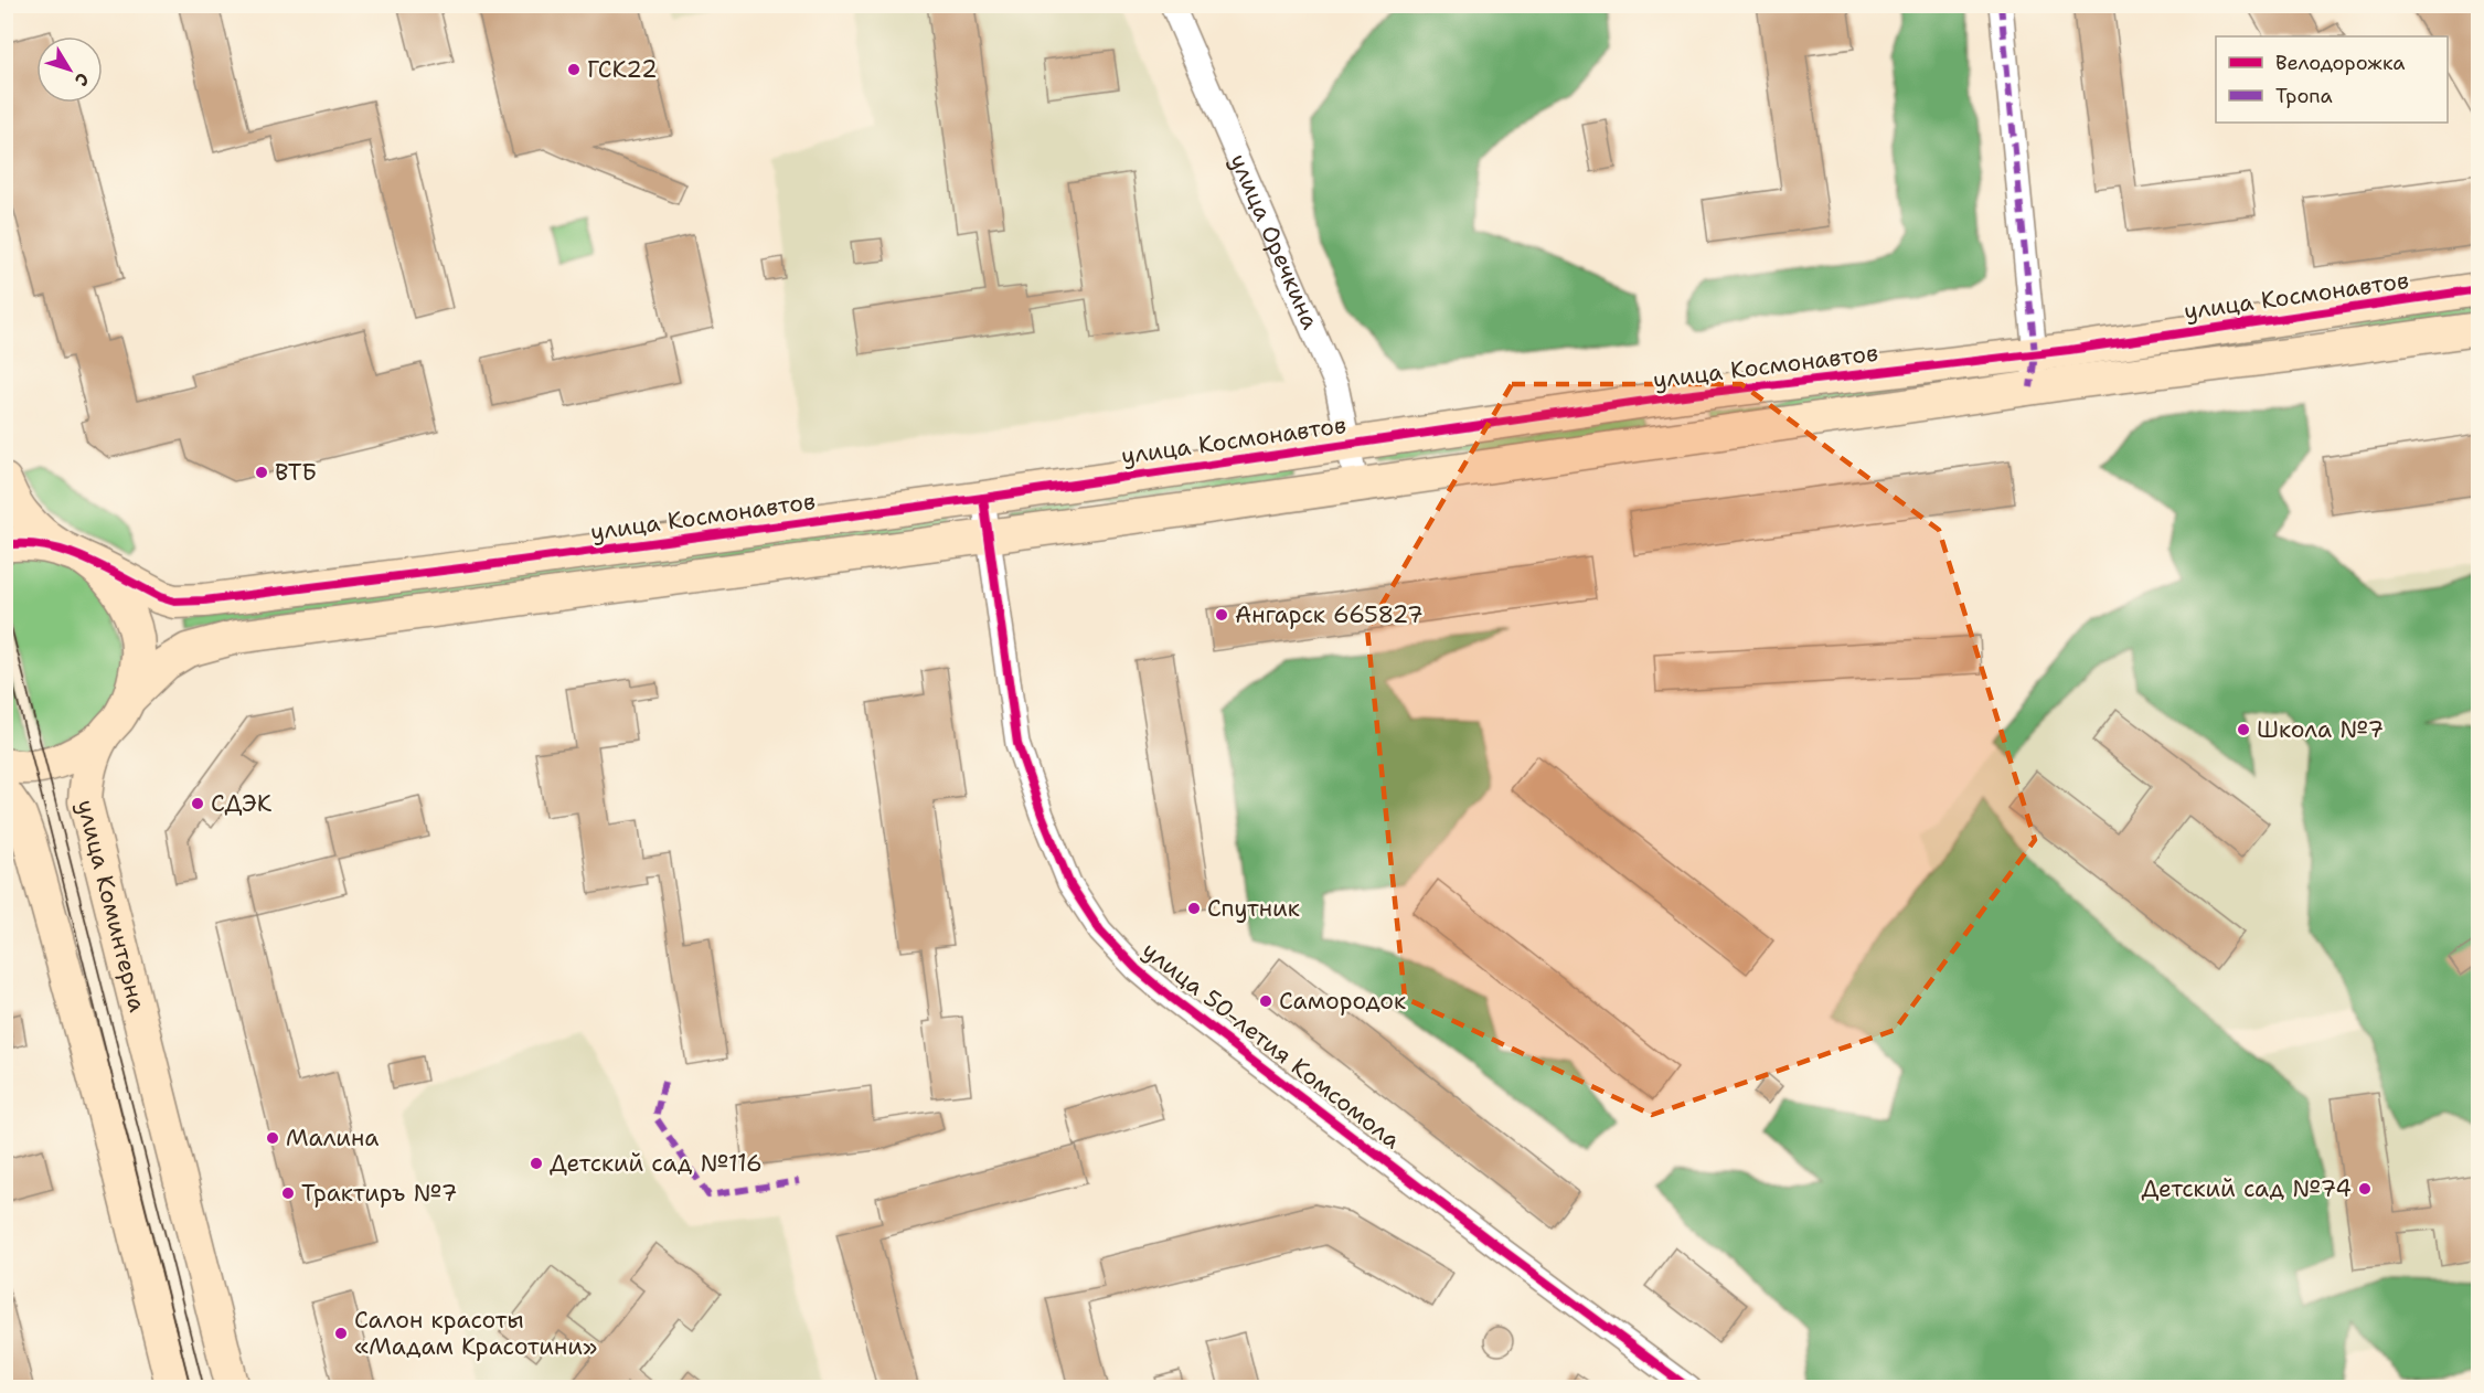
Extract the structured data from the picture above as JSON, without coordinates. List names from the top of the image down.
{
  "streets": {
    "street": [
      "улица Оречкина",
      "улица Космонавтов",
      "улица Коминтерна",
      "улица 50-летия Комсомола"
    ]
  },
  "crossings": [
    ["улица Оречкина", "улица Космонавтов"],
    ["улица Космонавтов", "улица Коминтерна"],
    ["улица Космонавтов", "улица 50-летия Комсомола"]
  ],
  "places": [
    "ГСК22",
    "ВТБ",
    "Ангарск 665827",
    "Школа №7",
    "СДЭК",
    "Спутник",
    "Самородок",
    "Малина",
    "Детский сад №116",
    "Детский сад №74",
    "Трактиръ №7",
    "Салон красоты «Мадам Красотини»"
  ],
  "legend": ["Велодорожка", "Тропа"],
  "north": "bottom right"
}
